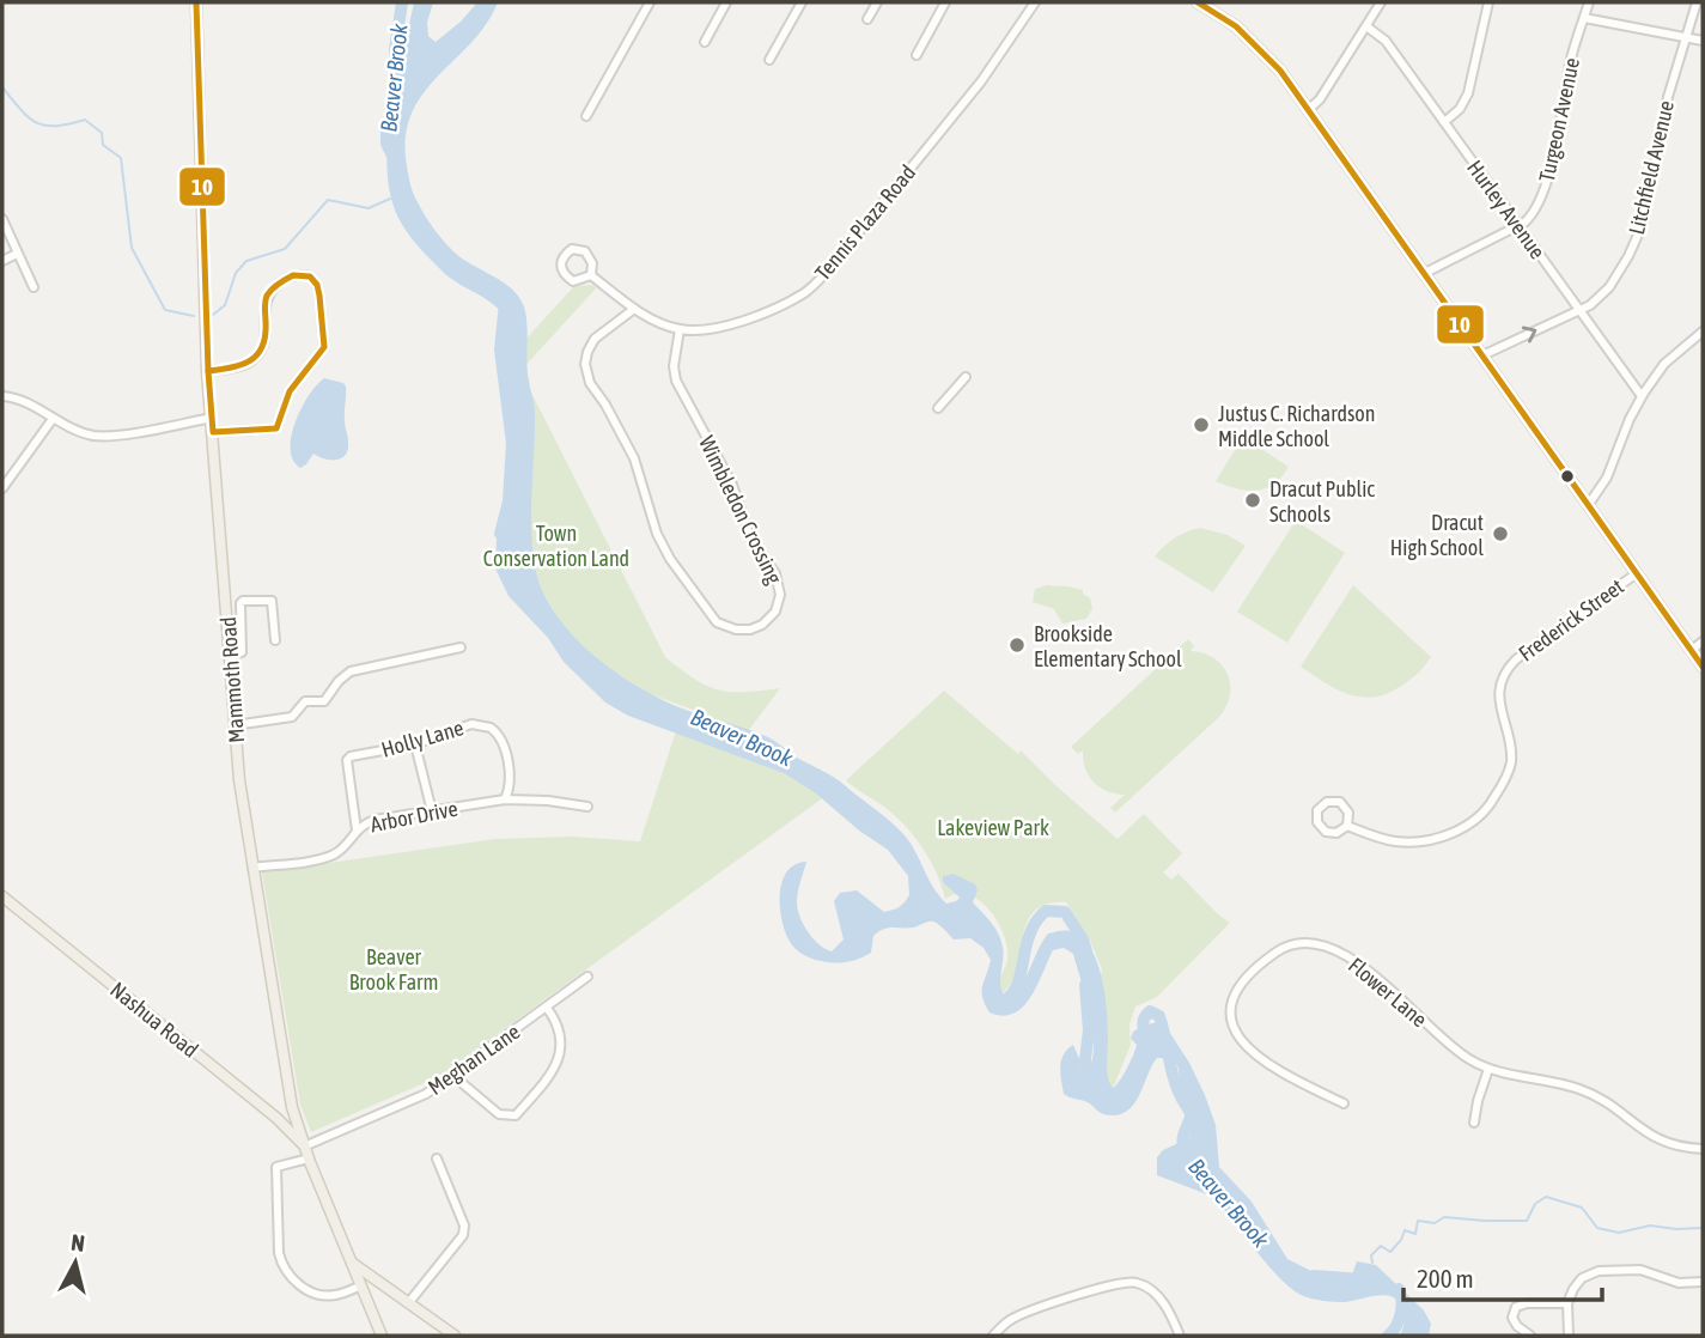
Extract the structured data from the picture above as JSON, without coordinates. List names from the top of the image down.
{
  "streets": {
    "main road": ["Mammoth Road", "Nashua Road"],
    "street": [
      "Turgeon Avenue",
      "Litchfield Avenue",
      "Hurley Avenue",
      "Tennis Plaza Road",
      "Wimbledon Crossing",
      "Frederick Street",
      "Holly Lane",
      "Arbor Drive",
      "Flower Lane",
      "Meghan Lane"
    ]
  },
  "crossings": [
    ["Turgeon Avenue", "Hurley Avenue"],
    ["Litchfield Avenue", "Hurley Avenue"],
    ["Tennis Plaza Road", "Wimbledon Crossing"],
    ["Mammoth Road", "Arbor Drive"],
    ["Mammoth Road", "Nashua Road"],
    ["Mammoth Road", "Meghan Lane"],
    ["Holly Lane", "Arbor Drive"],
    ["Nashua Road", "Meghan Lane"]
  ],
  "water": ["Beaver Brook"],
  "parks": ["Town Conservation Land", "Lakeview Park", "Beaver Brook Farm"],
  "places": [
    "Justus C. Richardson Middle School",
    "Dracut Public Schools",
    "Dracut High School",
    "Brookside Elementary School"
  ],
  "lines": ["transit line 10"],
  "scale_bar": "200 m",
  "north": "top"
}
